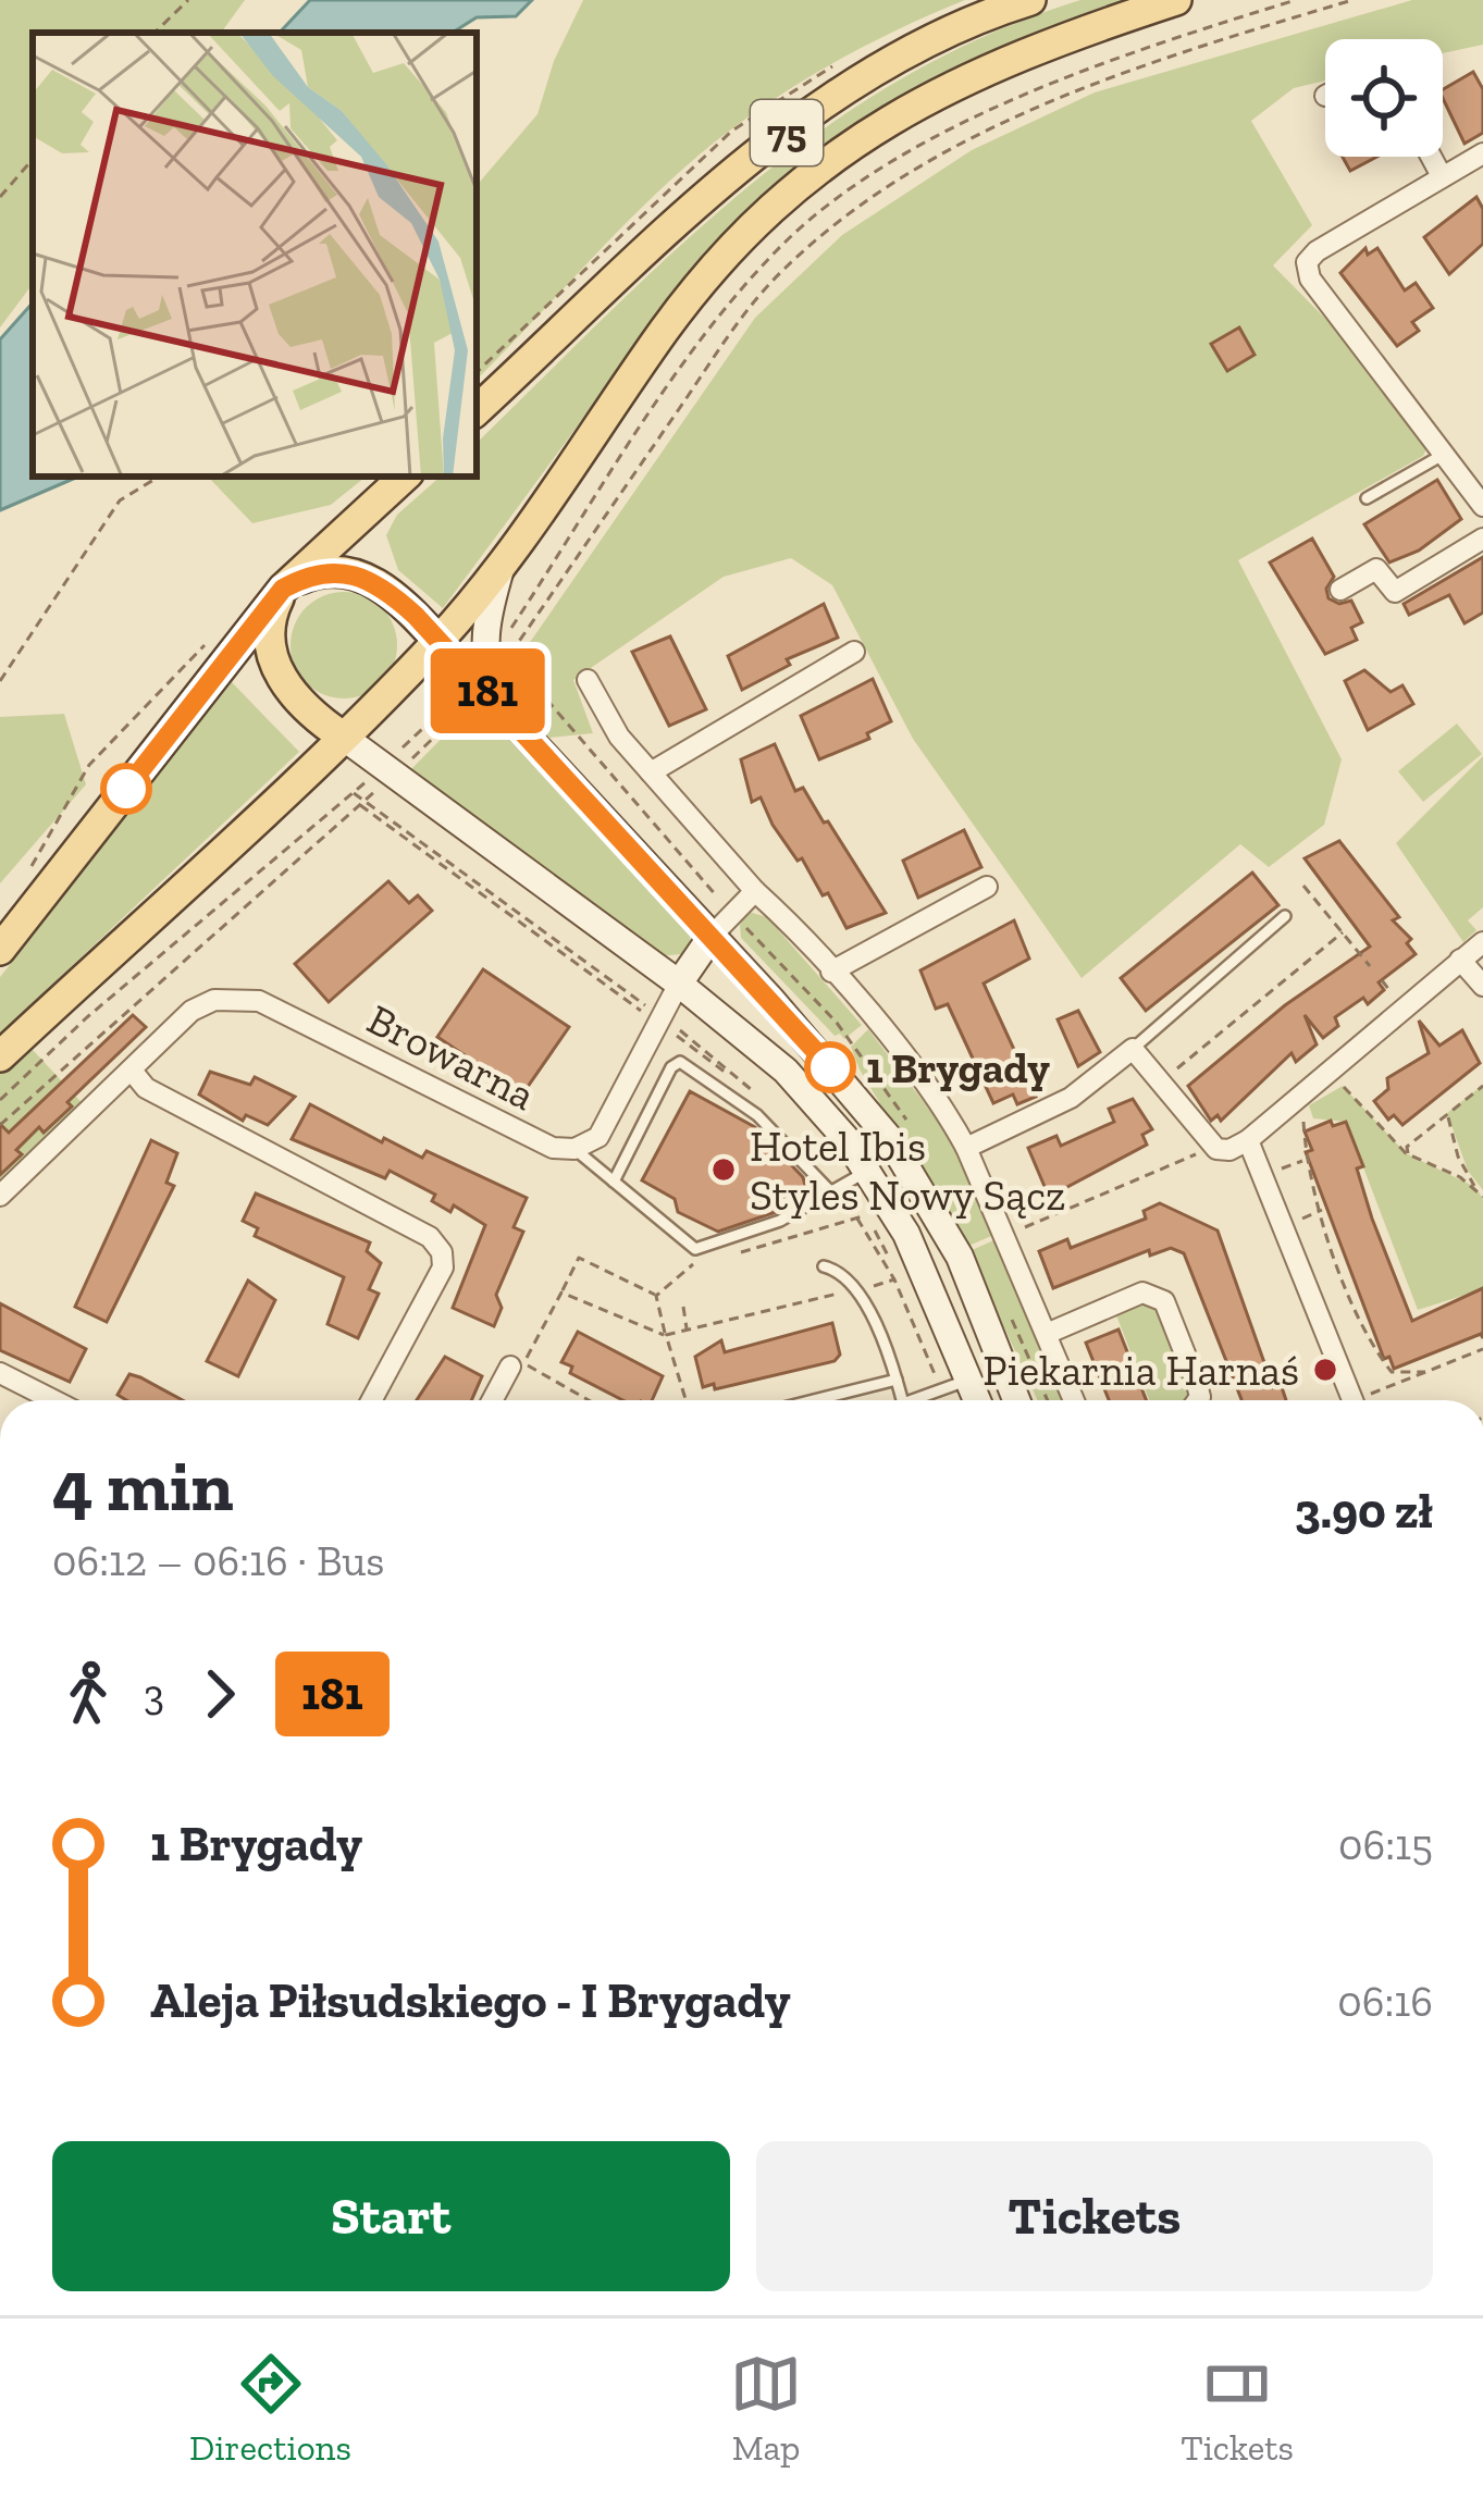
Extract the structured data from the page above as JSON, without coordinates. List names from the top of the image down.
{
  "streets": {
    "main road": ["75"],
    "street": ["Browarna"]
  },
  "places": ["1 Brygady", "Hotel Ibis Styles Nowy Sącz", "Piekarnia Harnaś"],
  "lines": ["bus line 181"],
  "page": {
    "on_map": "181",
    "heading": ["4 min", "06:12 – 06:16 · Bus", "3.90 zł"],
    "legs": ["3", "181"],
    "list": [
      {
        "name": "1 Brygady",
        "value": "06:15"
      },
      {
        "name": "Aleja Piłsudskiego - I Brygady",
        "value": "06:16"
      }
    ],
    "buttons": ["Start", "Tickets"],
    "tabs": ["Directions", "Map", "Tickets"]
  }
}
